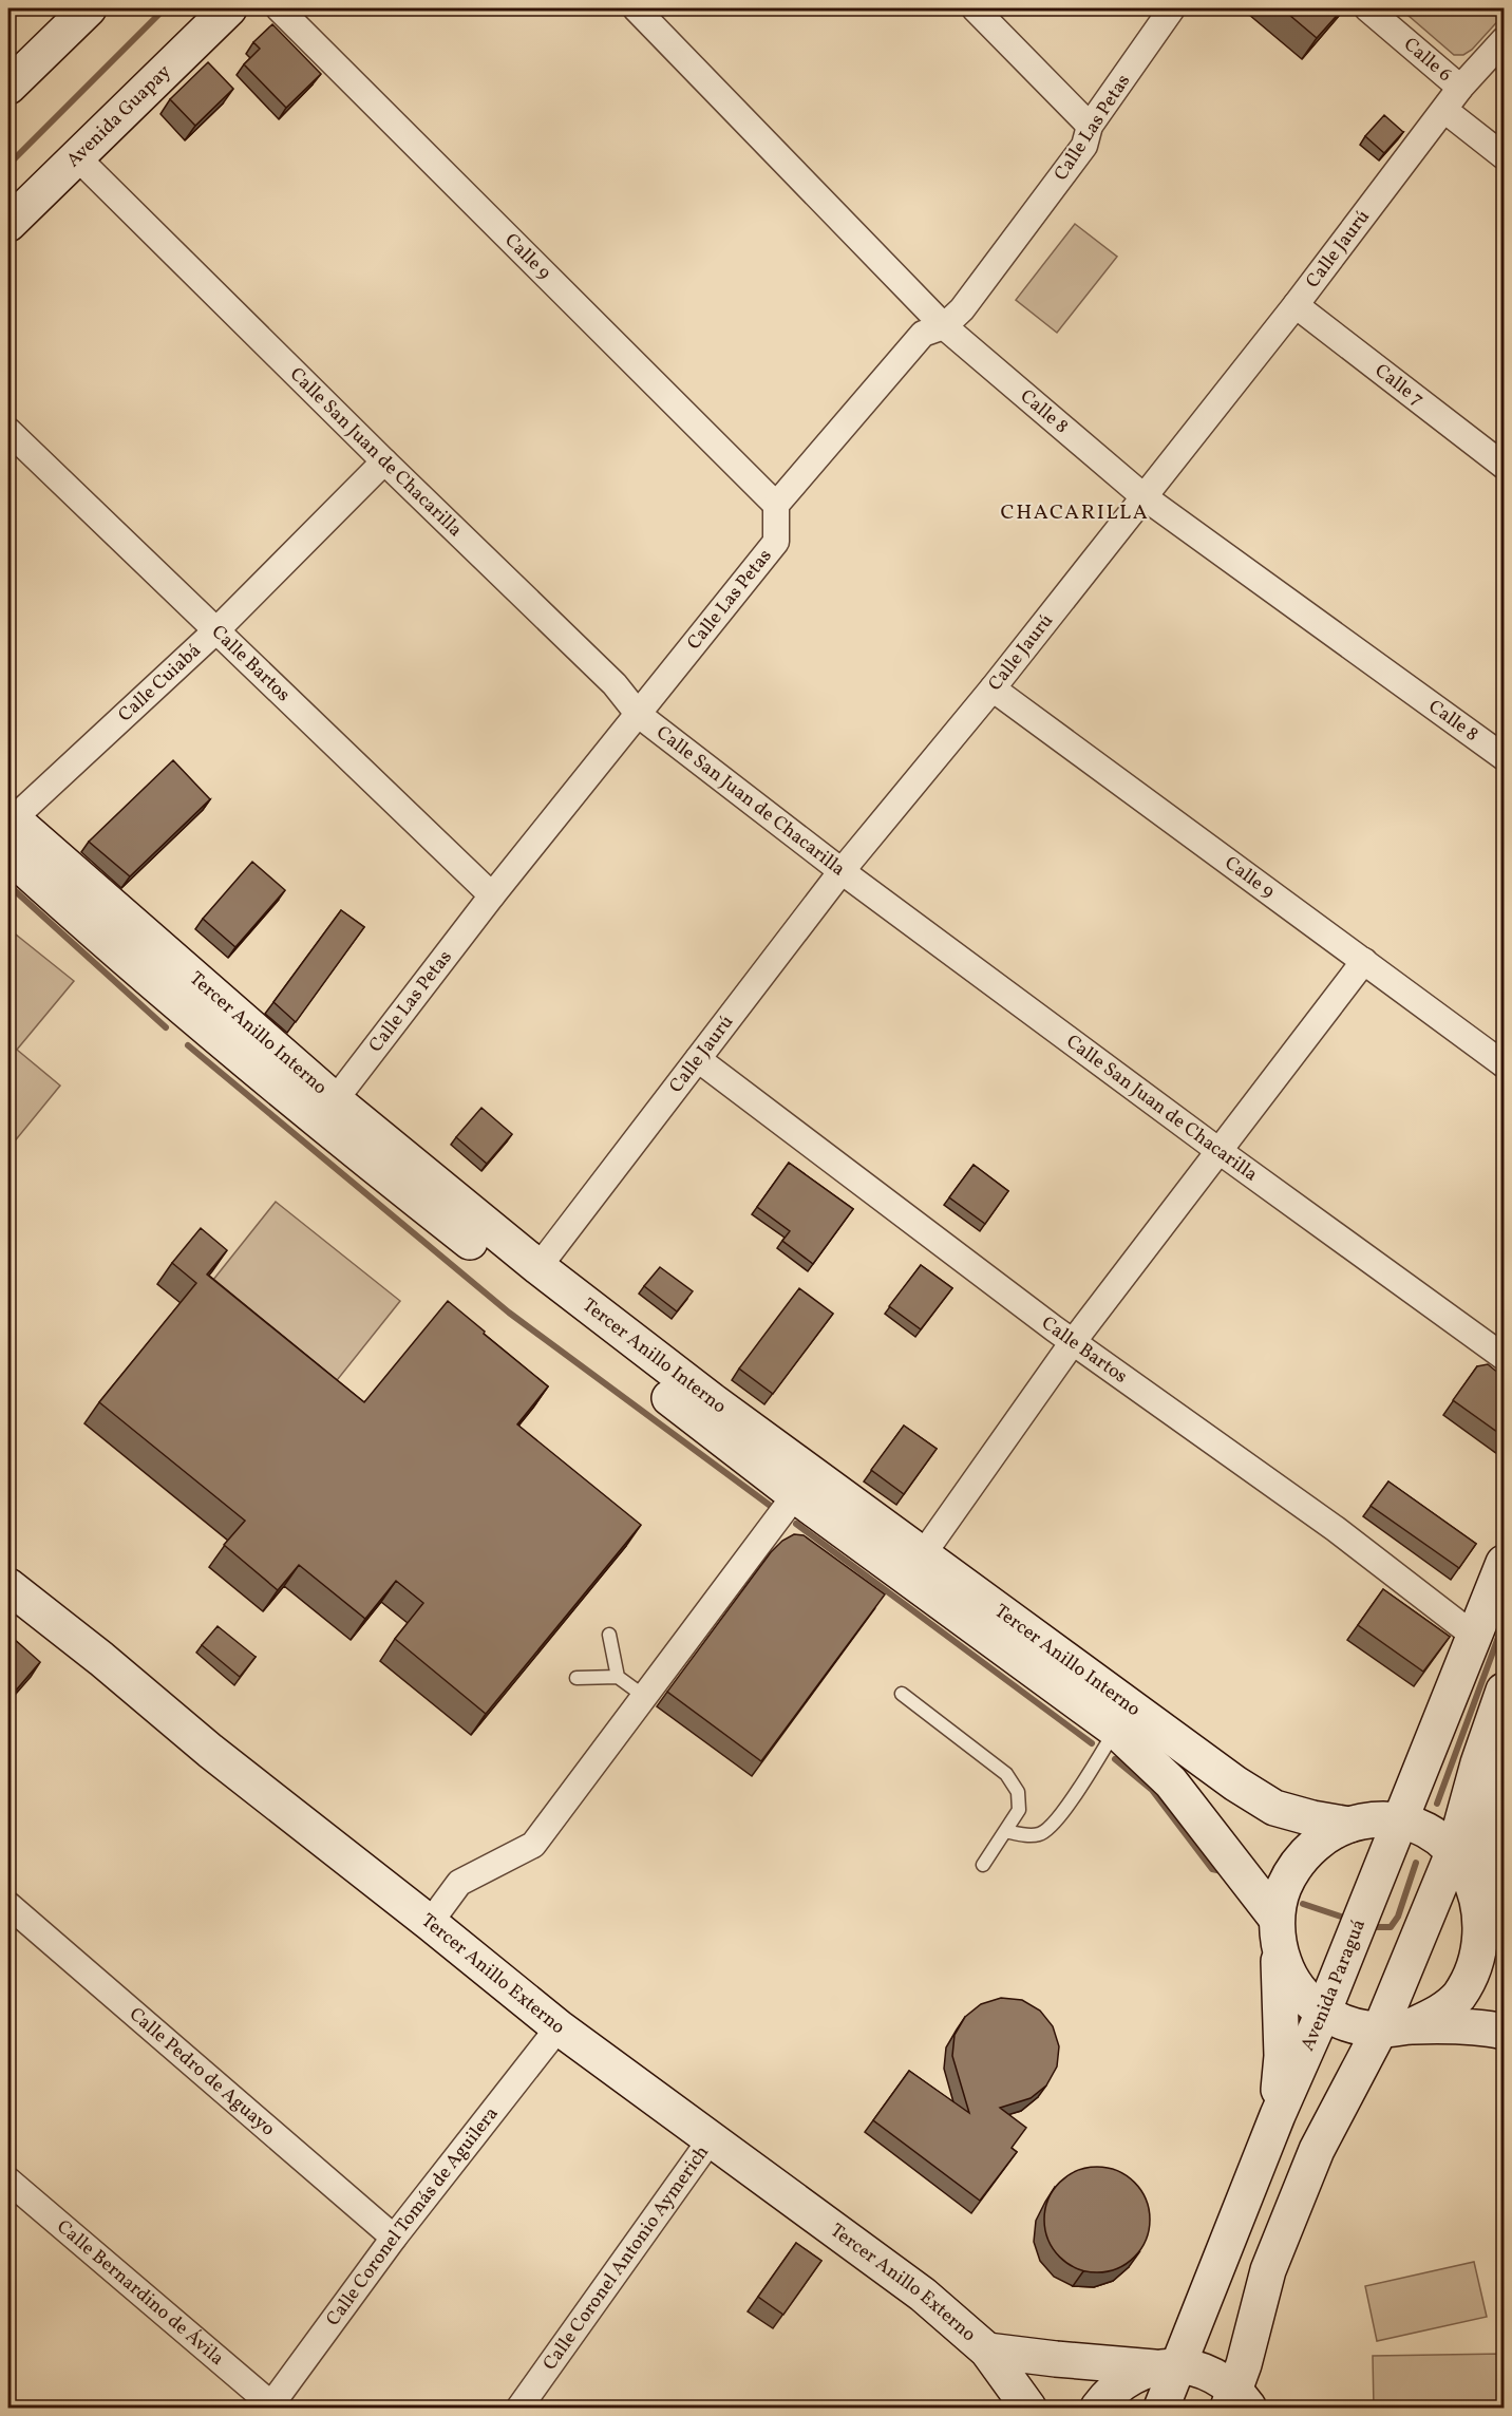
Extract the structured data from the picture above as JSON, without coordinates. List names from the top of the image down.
{
  "streets": {
    "main road": [
      "Avenida Guapay",
      "Tercer Anillo Interno",
      "Tercer Anillo Externo",
      "Avenida Paraguá"
    ],
    "street": [
      "Calle 6",
      "Calle Las Petas",
      "Calle Jaurú",
      "Calle 9",
      "Calle 7",
      "Calle 8",
      "Calle San Juan de Chacarilla",
      "Calle Bartos",
      "Calle Cuiabá",
      "Calle Pedro de Aguayo",
      "Calle Coronel Tomás de Aguilera",
      "Calle Coronel Antonio Aymerich",
      "Calle Bernardino de Ávila"
    ]
  },
  "crossings": [
    ["Calle 6", "Calle Jaurú"],
    ["Avenida Guapay", "Calle San Juan de Chacarilla"],
    ["Calle Las Petas", "Calle 9"],
    ["Calle Las Petas", "Calle 8"],
    ["Calle Las Petas", "Calle San Juan de Chacarilla"],
    ["Calle Las Petas", "Calle Bartos"],
    ["Calle Las Petas", "Tercer Anillo Interno"],
    ["Calle Jaurú", "Calle 9"],
    ["Calle Jaurú", "Calle 7"],
    ["Calle Jaurú", "Calle 8"],
    ["Calle Jaurú", "Calle San Juan de Chacarilla"],
    ["Calle Jaurú", "Calle Bartos"],
    ["Calle Jaurú", "Tercer Anillo Interno"],
    ["Calle San Juan de Chacarilla", "Calle Cuiabá"],
    ["Calle Bartos", "Calle Cuiabá"],
    ["Calle Bartos", "Avenida Paraguá"],
    ["Calle Cuiabá", "Tercer Anillo Interno"],
    ["Tercer Anillo Interno", "Avenida Paraguá"],
    ["Tercer Anillo Externo", "Avenida Paraguá"],
    ["Tercer Anillo Externo", "Calle Coronel Tomás de Aguilera"],
    ["Tercer Anillo Externo", "Calle Coronel Antonio Aymerich"],
    ["Calle Pedro de Aguayo", "Calle Coronel Tomás de Aguilera"],
    ["Calle Coronel Tomás de Aguilera", "Calle Bernardino de Ávila"]
  ],
  "districts": ["CHACARILLA"]
}
